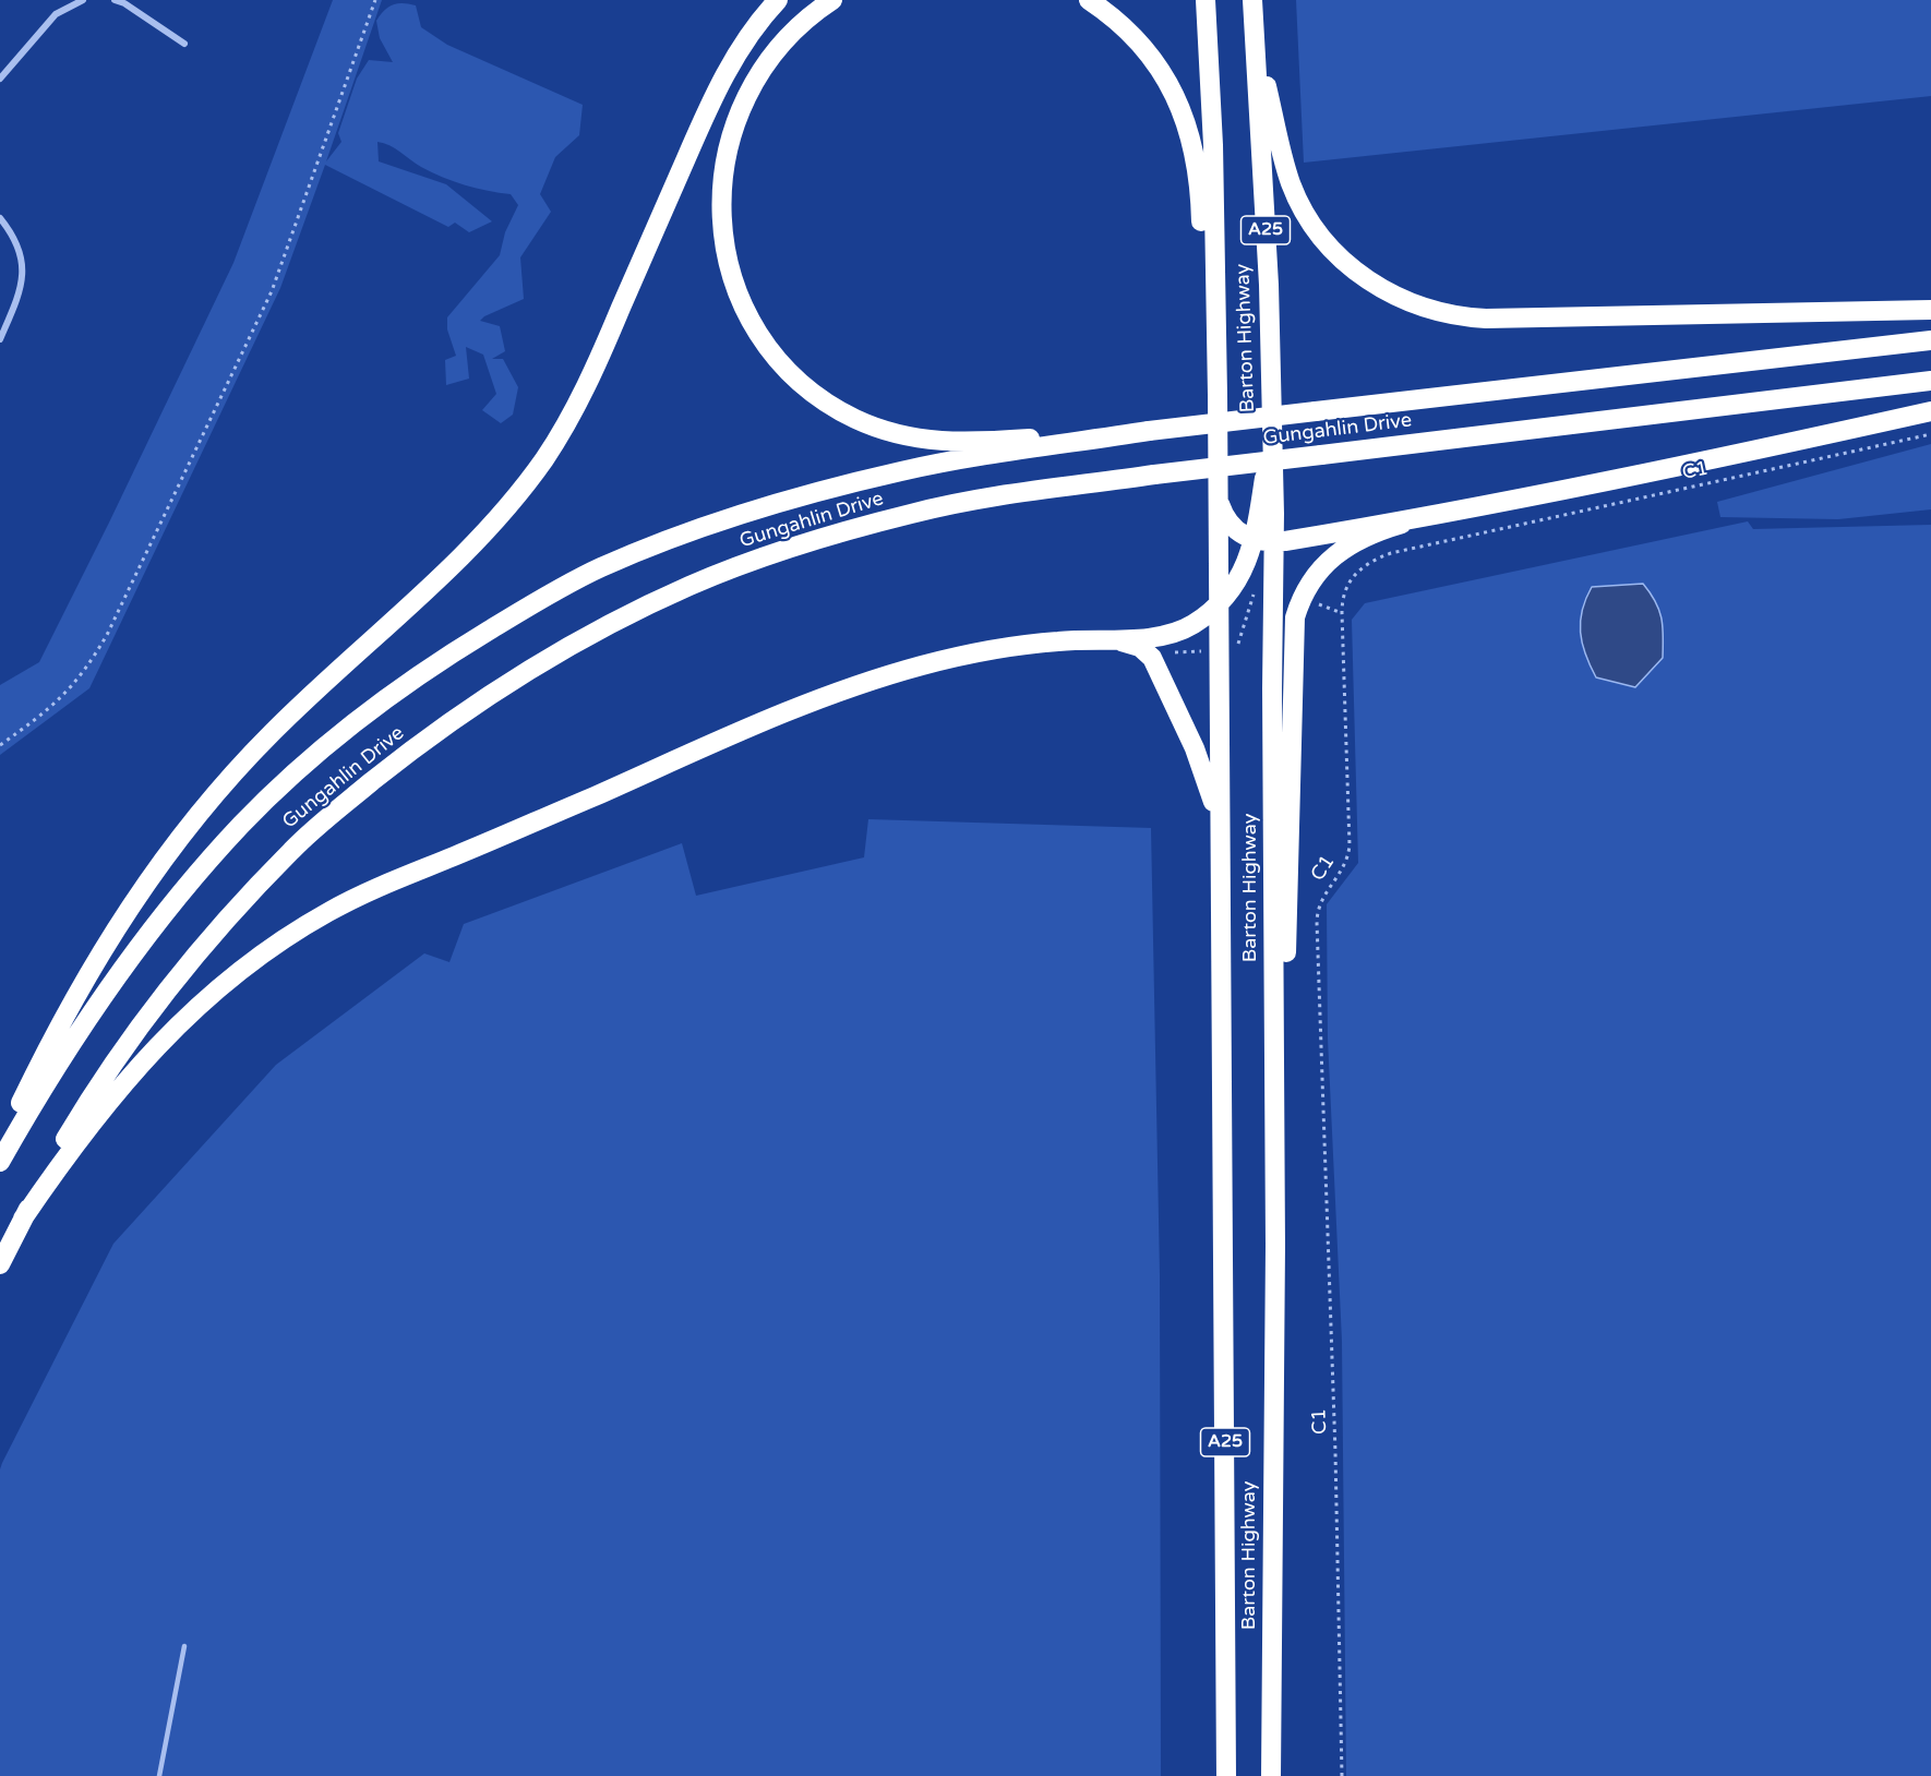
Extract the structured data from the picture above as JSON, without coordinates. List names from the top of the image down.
{
  "streets": {
    "highway": ["A25", "Barton Highway", "Gungahlin Drive"],
    "path": ["C1"]
  }
}
